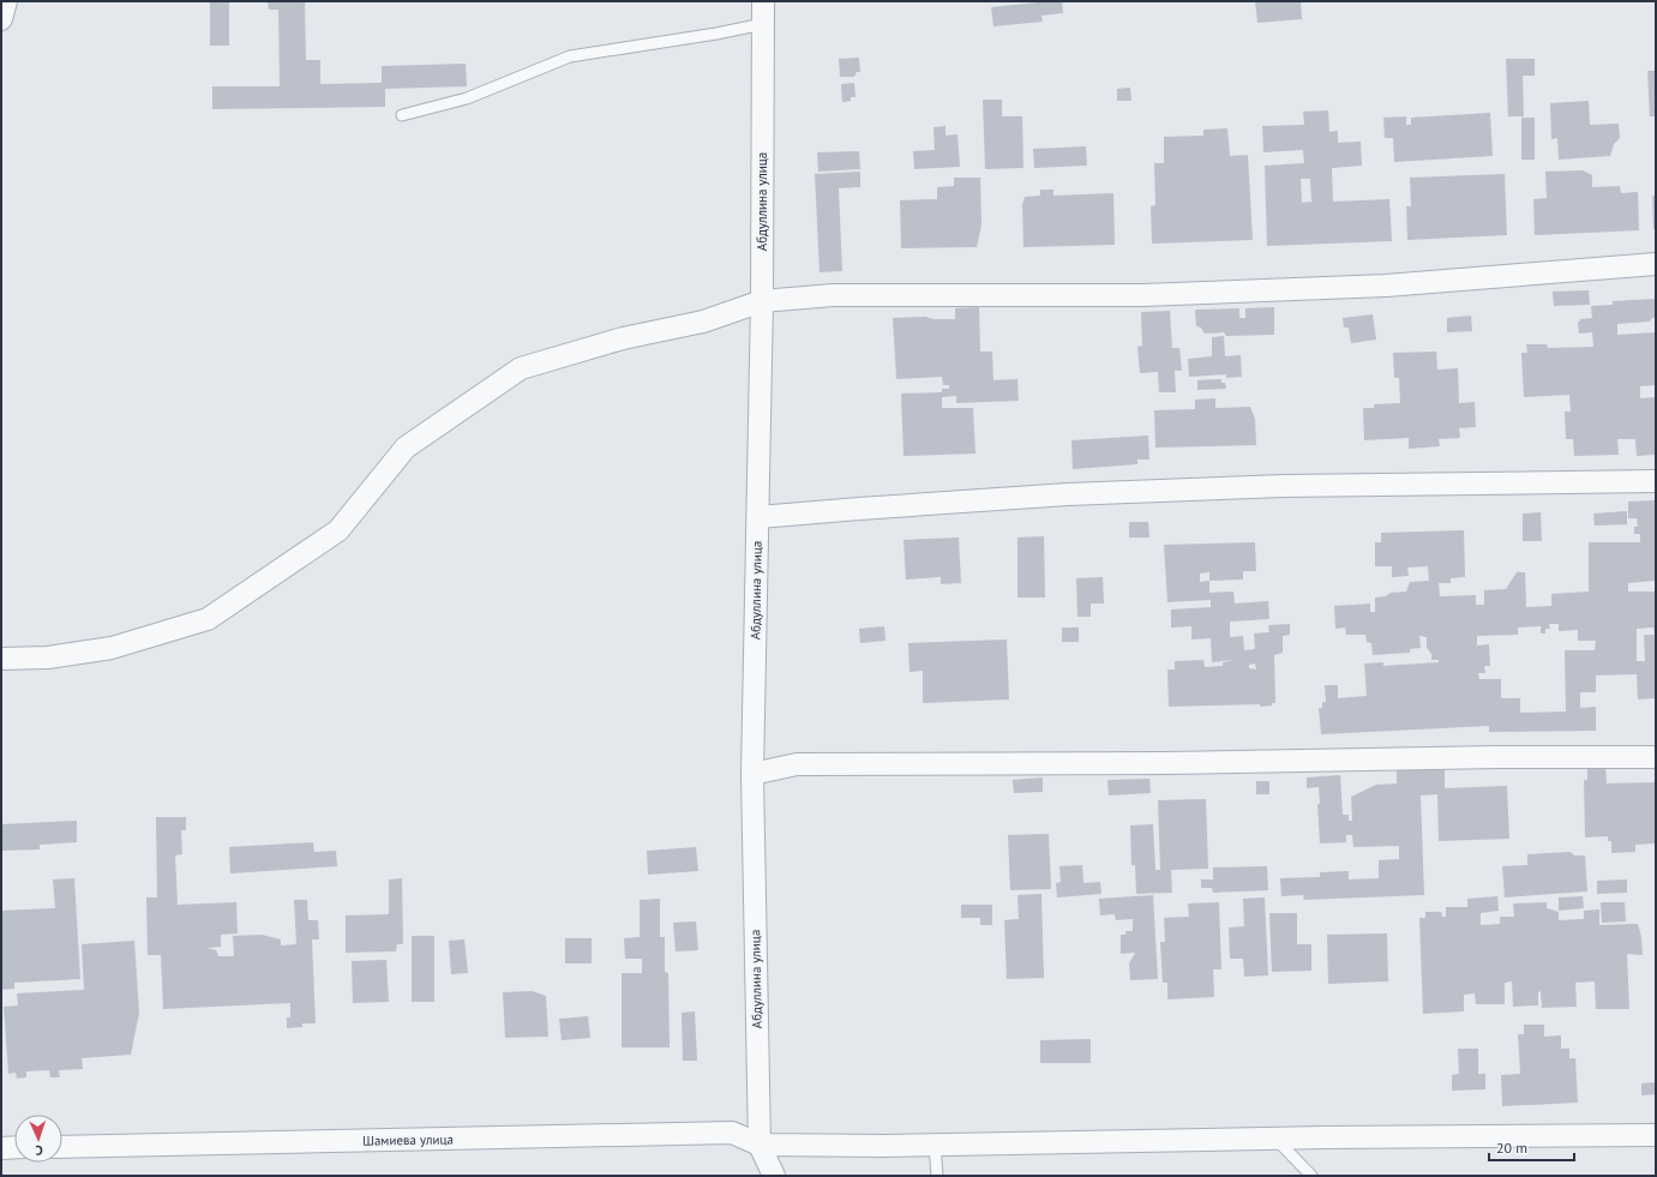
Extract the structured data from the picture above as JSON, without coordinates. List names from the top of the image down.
{
  "streets": {
    "street": ["Абдуллина улица", "Шамиева улица"]
  },
  "crossings": [
    ["Абдуллина улица", "Шамиева улица"]
  ],
  "scale_bar": "20 m",
  "north": "bottom"
}
